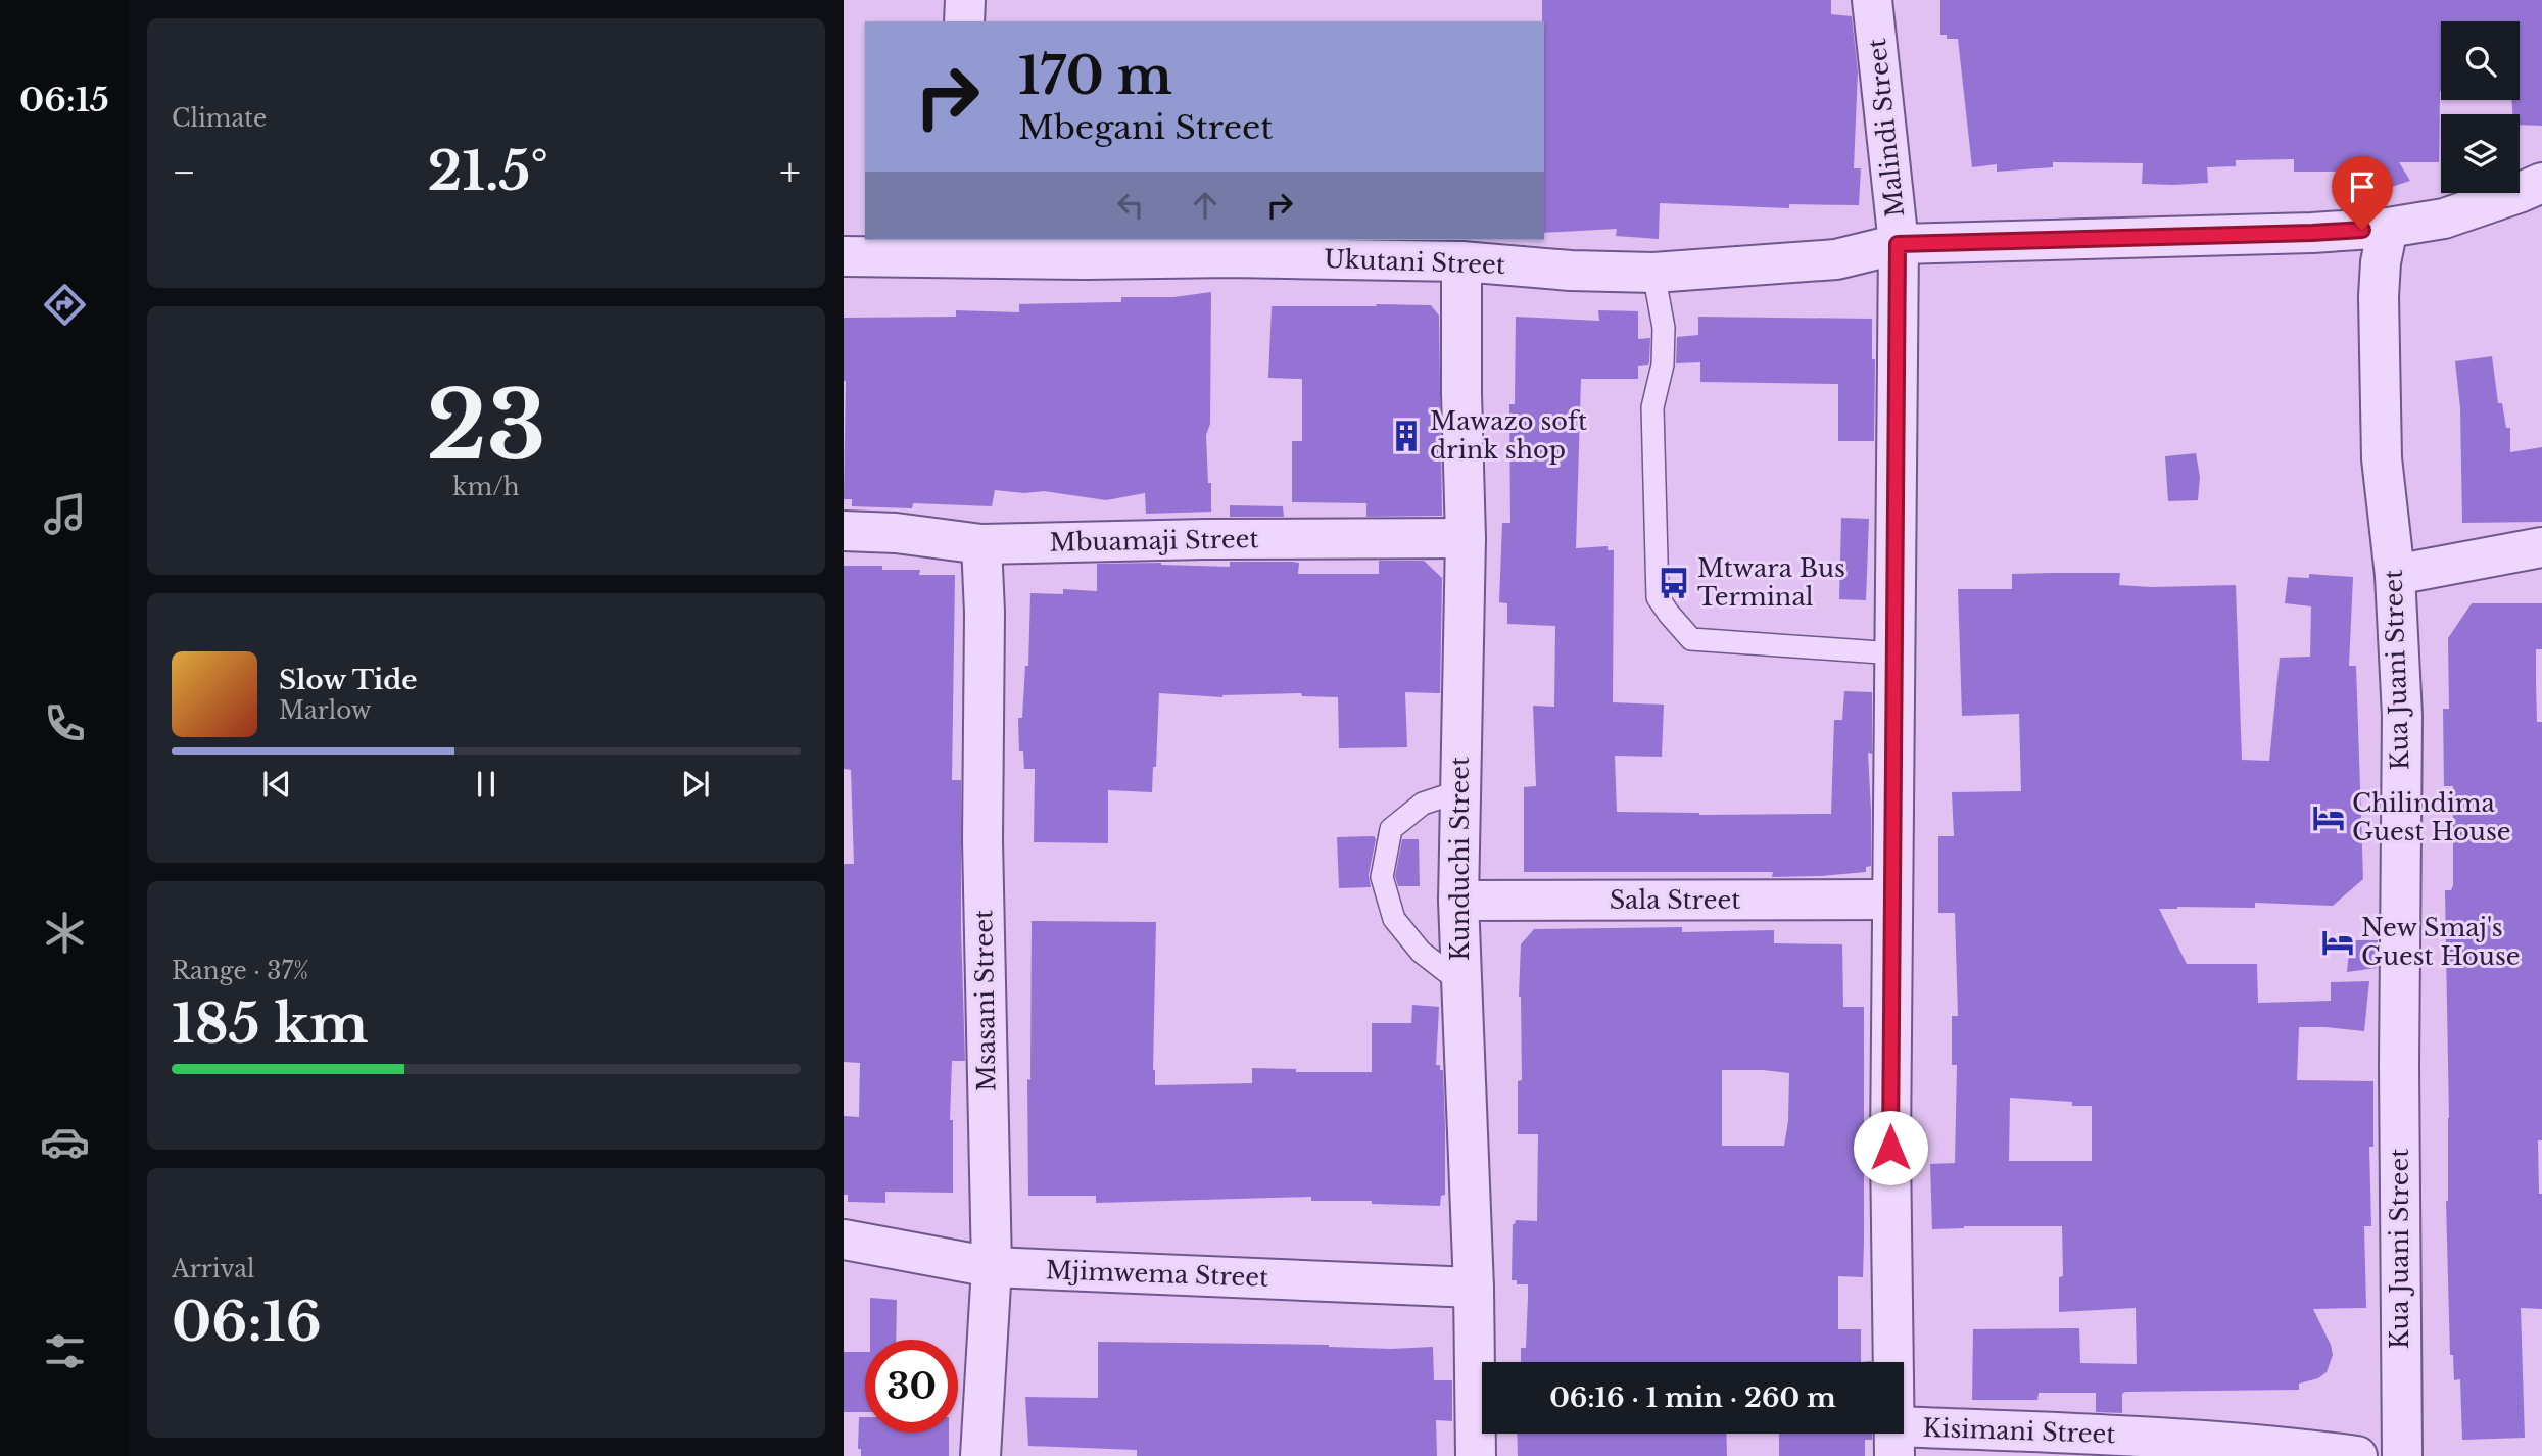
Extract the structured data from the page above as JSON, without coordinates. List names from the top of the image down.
{
  "streets": {
    "street": [
      "Malindi Street",
      "Ukutani Street",
      "Mbuamaji Street",
      "Kua Juani Street",
      "Kunduchi Street",
      "Sala Street",
      "Msasani Street",
      "Mjimwema Street",
      "Kisimani Street"
    ]
  },
  "crossings": [
    ["Malindi Street", "Ukutani Street"],
    ["Malindi Street", "Sala Street"],
    ["Malindi Street", "Kisimani Street"],
    ["Ukutani Street", "Kua Juani Street"],
    ["Ukutani Street", "Kunduchi Street"],
    ["Mbuamaji Street", "Kunduchi Street"],
    ["Mbuamaji Street", "Msasani Street"],
    ["Kunduchi Street", "Sala Street"],
    ["Kunduchi Street", "Mjimwema Street"],
    ["Msasani Street", "Mjimwema Street"]
  ],
  "places": {
    "building": ["Mawazo soft drink shop"],
    "bus stop": ["Mtwara Bus Terminal"],
    "hotel": ["Chilindima Guest House", "New Smaj's Guest House"]
  },
  "page": {
    "tabs": "06:15",
    "tile": [
      "Climate",
      ["23", "km/h"],
      ["Range · 37%", "185 km"],
      ["Arrival", "06:16"]
    ],
    "turn": ["170 m", "Mbegani Street"],
    "heat": ["−", "21.5°", "+"],
    "song": ["Slow Tide", "Marlow"],
    "limit": "30",
    "trip": "06:16 · 1 min · 260 m"
  }
}
